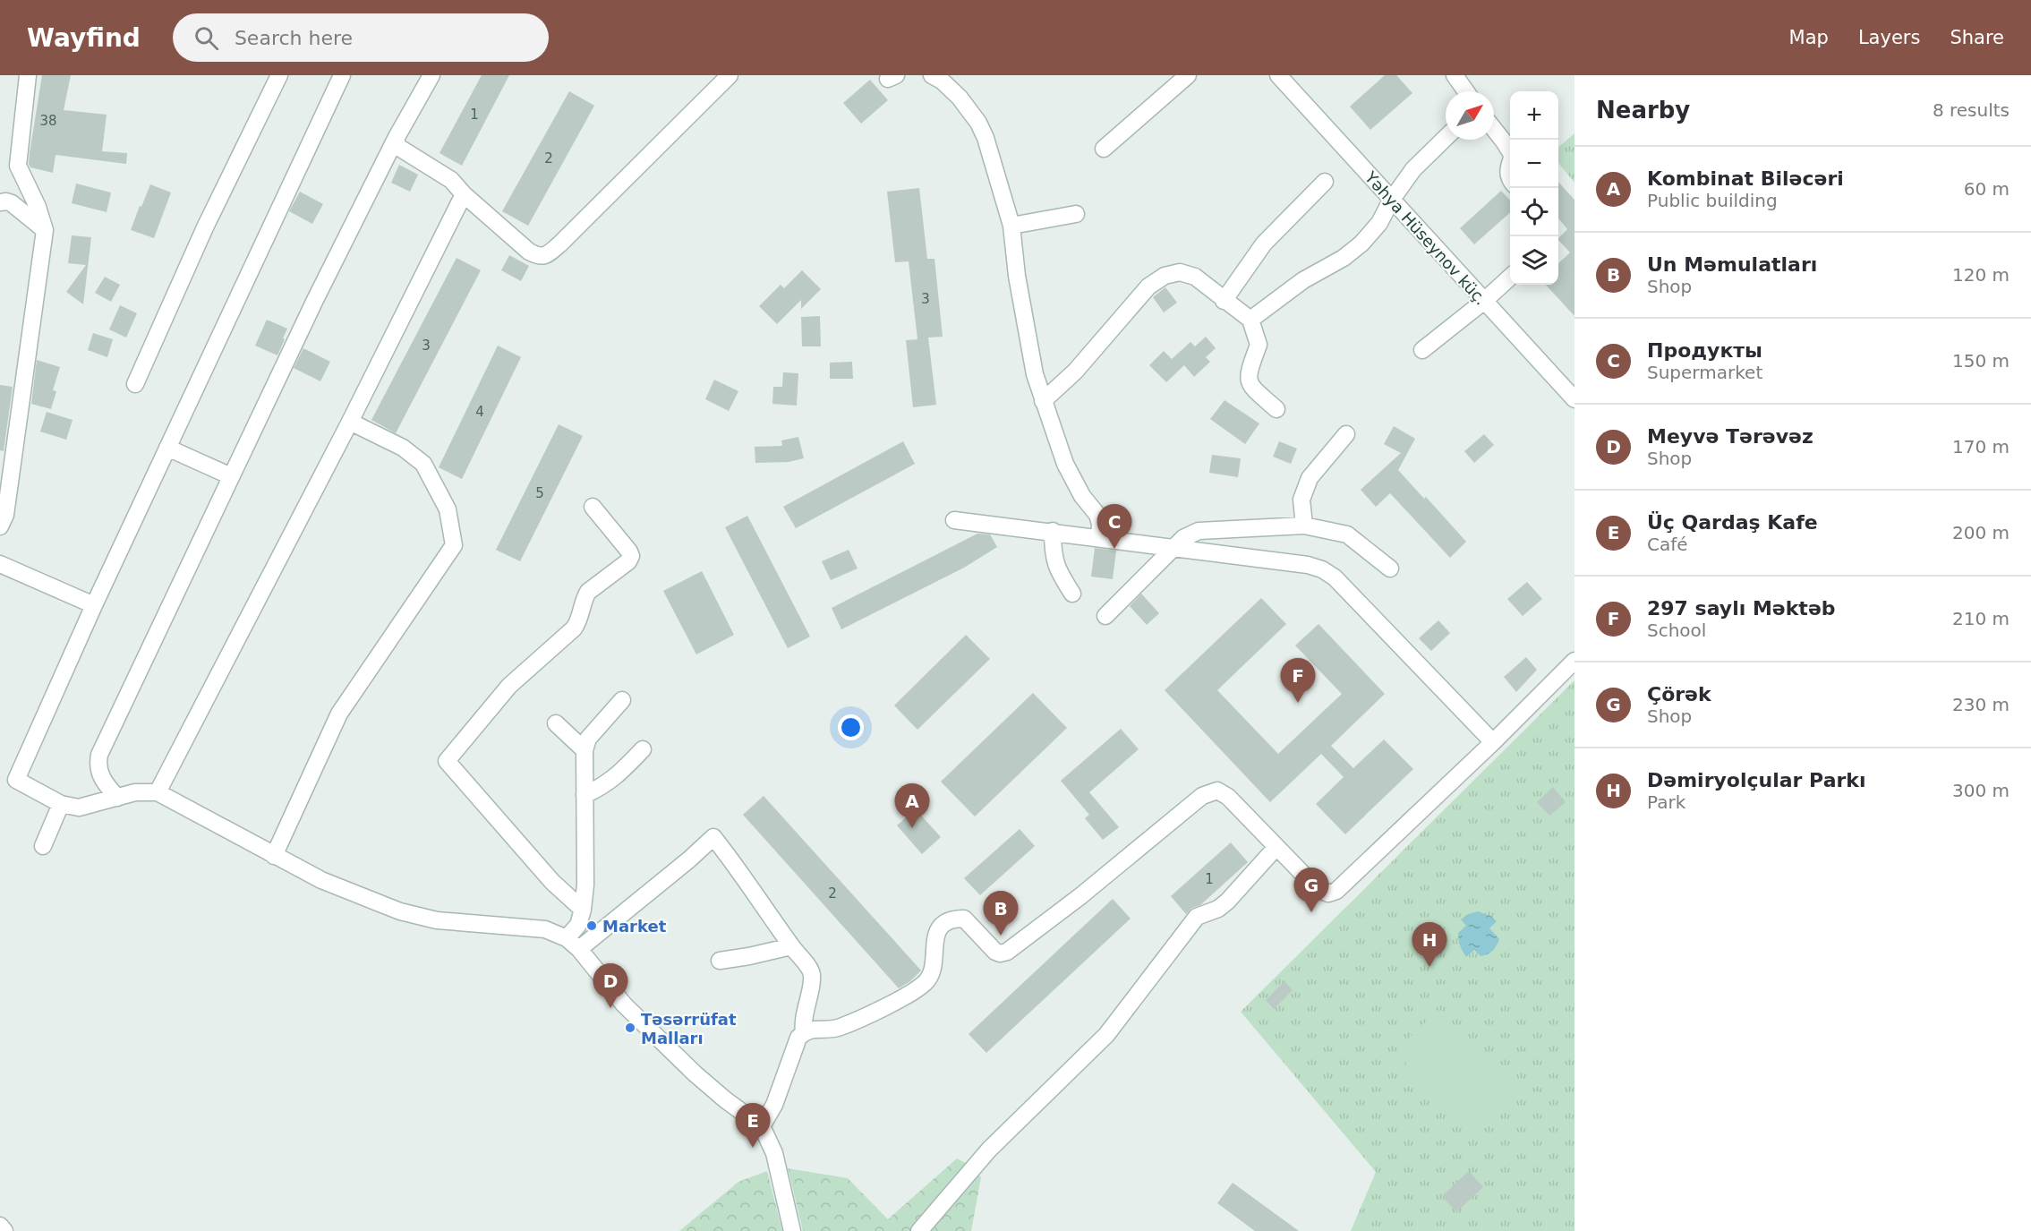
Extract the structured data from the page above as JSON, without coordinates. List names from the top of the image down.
{
  "streets": {
    "street": ["Yəhya Hüseynov küç."]
  },
  "places": ["Market", "Təsərrüfat Malları"],
  "house_numbers": [
    "1",
    "38",
    "2",
    "3",
    "3",
    "4",
    "5",
    "1",
    "2"
  ],
  "north": "top right",
  "page": {
    "header": "Wayfind",
    "search": "Search here",
    "nav": ["Map", "Layers", "Share"],
    "heading": ["Nearby", "8 results"],
    "map_buttons": ["+", "−"],
    "list": [
      {
        "mark": "A",
        "name": "Kombinat Biləcəri",
        "note": "Public building",
        "value": "60 m"
      },
      {
        "mark": "B",
        "name": "Un Məmulatları",
        "note": "Shop",
        "value": "120 m"
      },
      {
        "mark": "C",
        "name": "Продукты",
        "note": "Supermarket",
        "value": "150 m"
      },
      {
        "mark": "D",
        "name": "Meyvə Tərəvəz",
        "note": "Shop",
        "value": "170 m"
      },
      {
        "mark": "E",
        "name": "Üç Qardaş Kafe",
        "note": "Café",
        "value": "200 m"
      },
      {
        "mark": "F",
        "name": "297 saylı Məktəb",
        "note": "School",
        "value": "210 m"
      },
      {
        "mark": "G",
        "name": "Çörək",
        "note": "Shop",
        "value": "230 m"
      },
      {
        "mark": "H",
        "name": "Dəmiryolçular Parkı",
        "note": "Park",
        "value": "300 m"
      }
    ],
    "pins": [
      "C",
      "F",
      "A",
      "G",
      "B",
      "H",
      "D",
      "E"
    ]
  }
}
